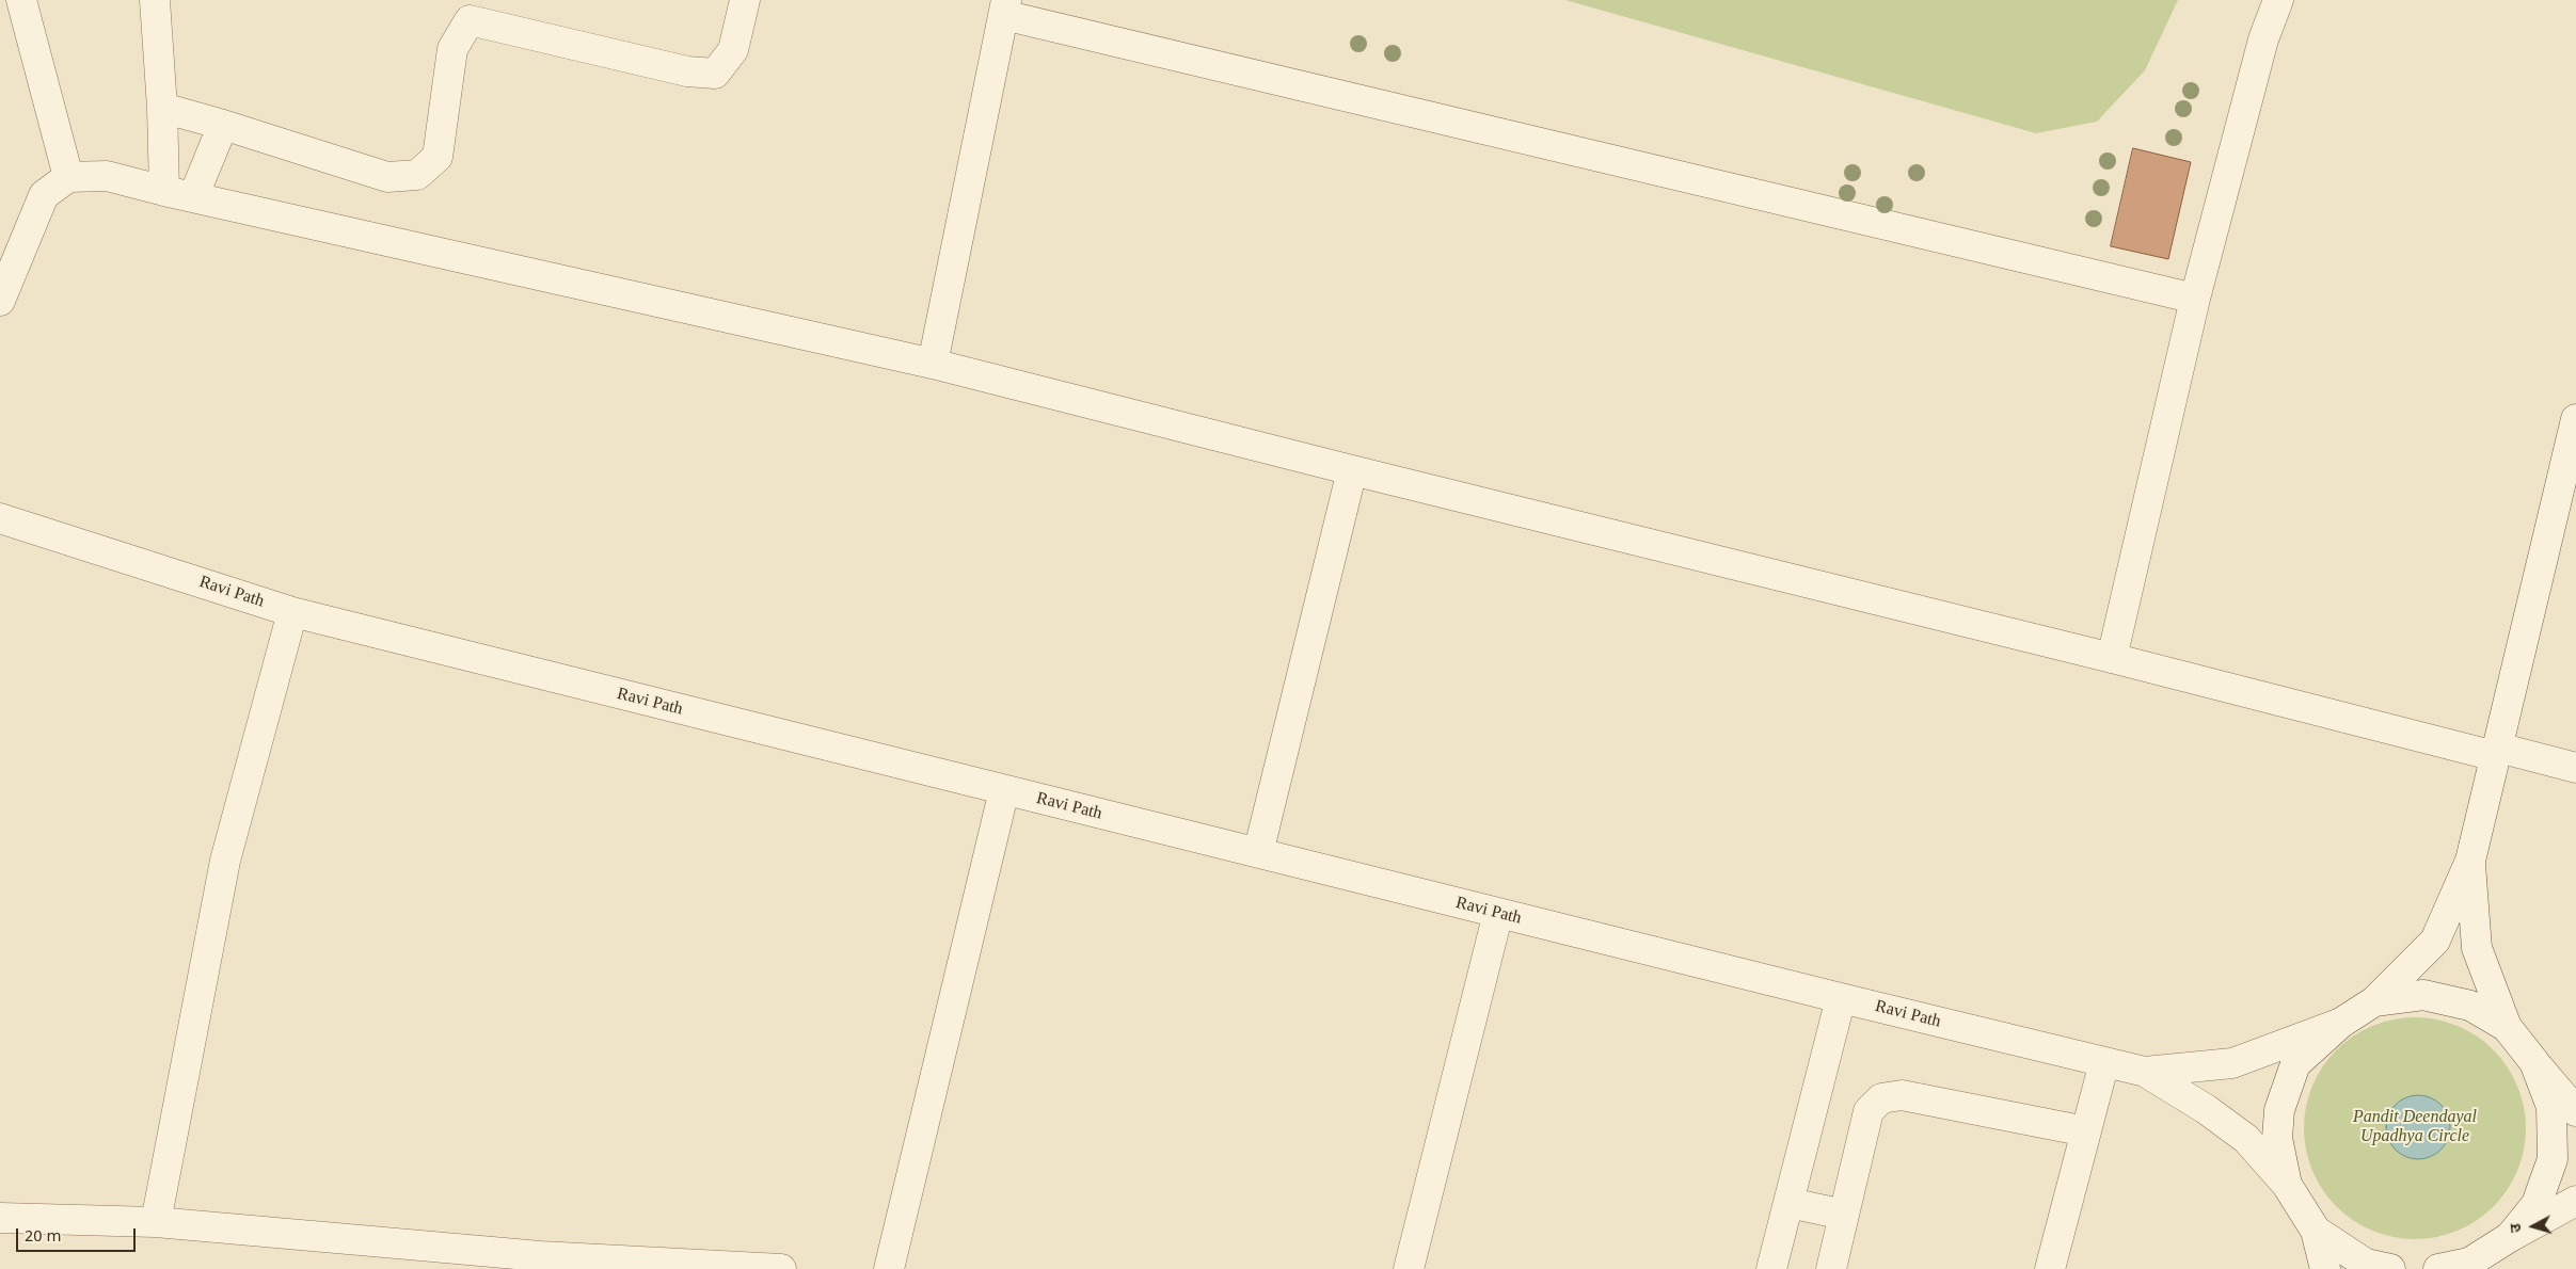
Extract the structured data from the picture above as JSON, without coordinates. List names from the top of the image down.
{
  "streets": {
    "street": ["Ravi Path"]
  },
  "parks": ["Pandit Deendayal Upadhya Circle"],
  "scale_bar": "20 m",
  "north": "left"
}
